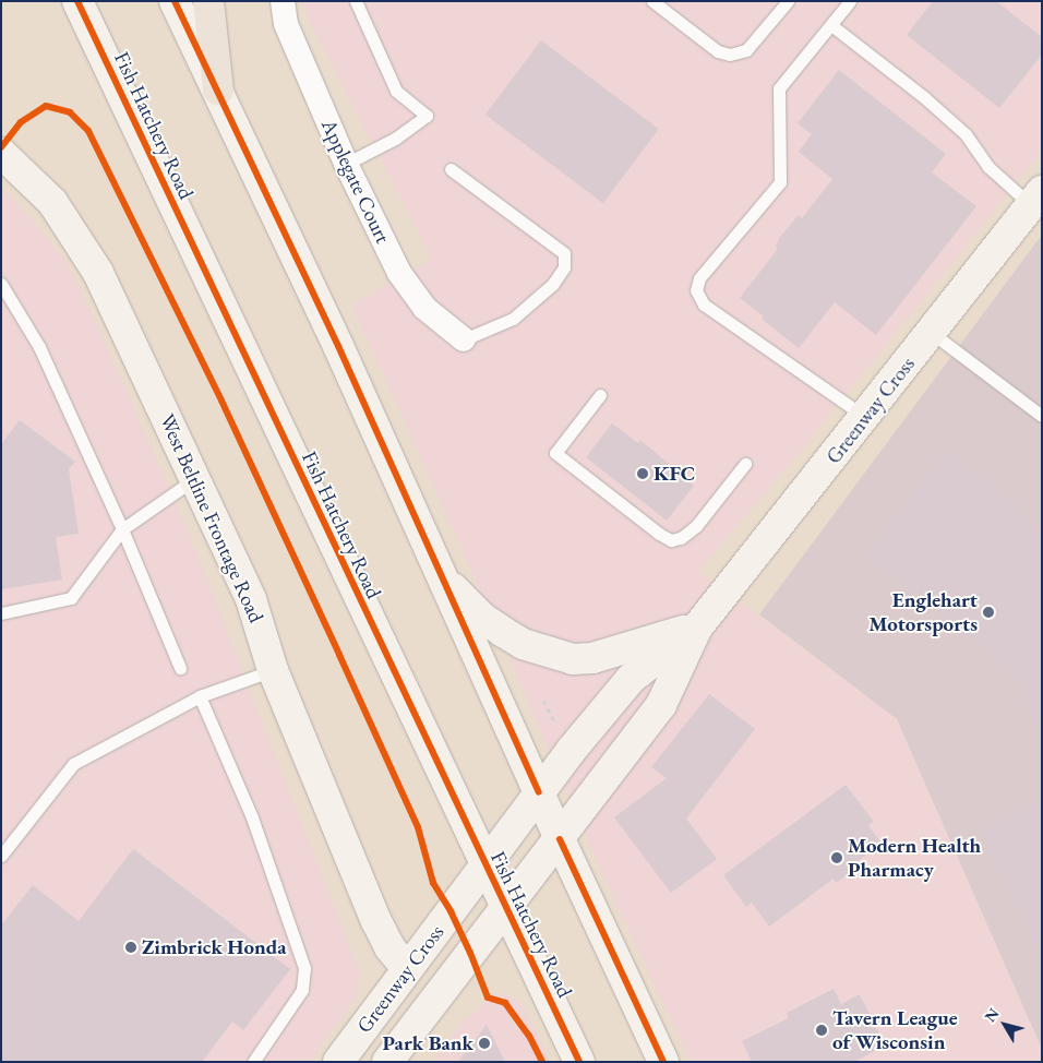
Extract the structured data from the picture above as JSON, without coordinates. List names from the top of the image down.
{
  "streets": {
    "main road": ["Fish Hatchery Road", "Greenway Cross", "West Beltline Frontage Road"],
    "street": ["Applegate Court"]
  },
  "crossings": [
    ["Fish Hatchery Road", "Greenway Cross"],
    ["Greenway Cross", "West Beltline Frontage Road"]
  ],
  "places": [
    "KFC",
    "Englehart Motorsports",
    "Modern Health Pharmacy",
    "Zimbrick Honda",
    "Tavern League of Wisconsin",
    "Park Bank"
  ],
  "north": "top left"
}
